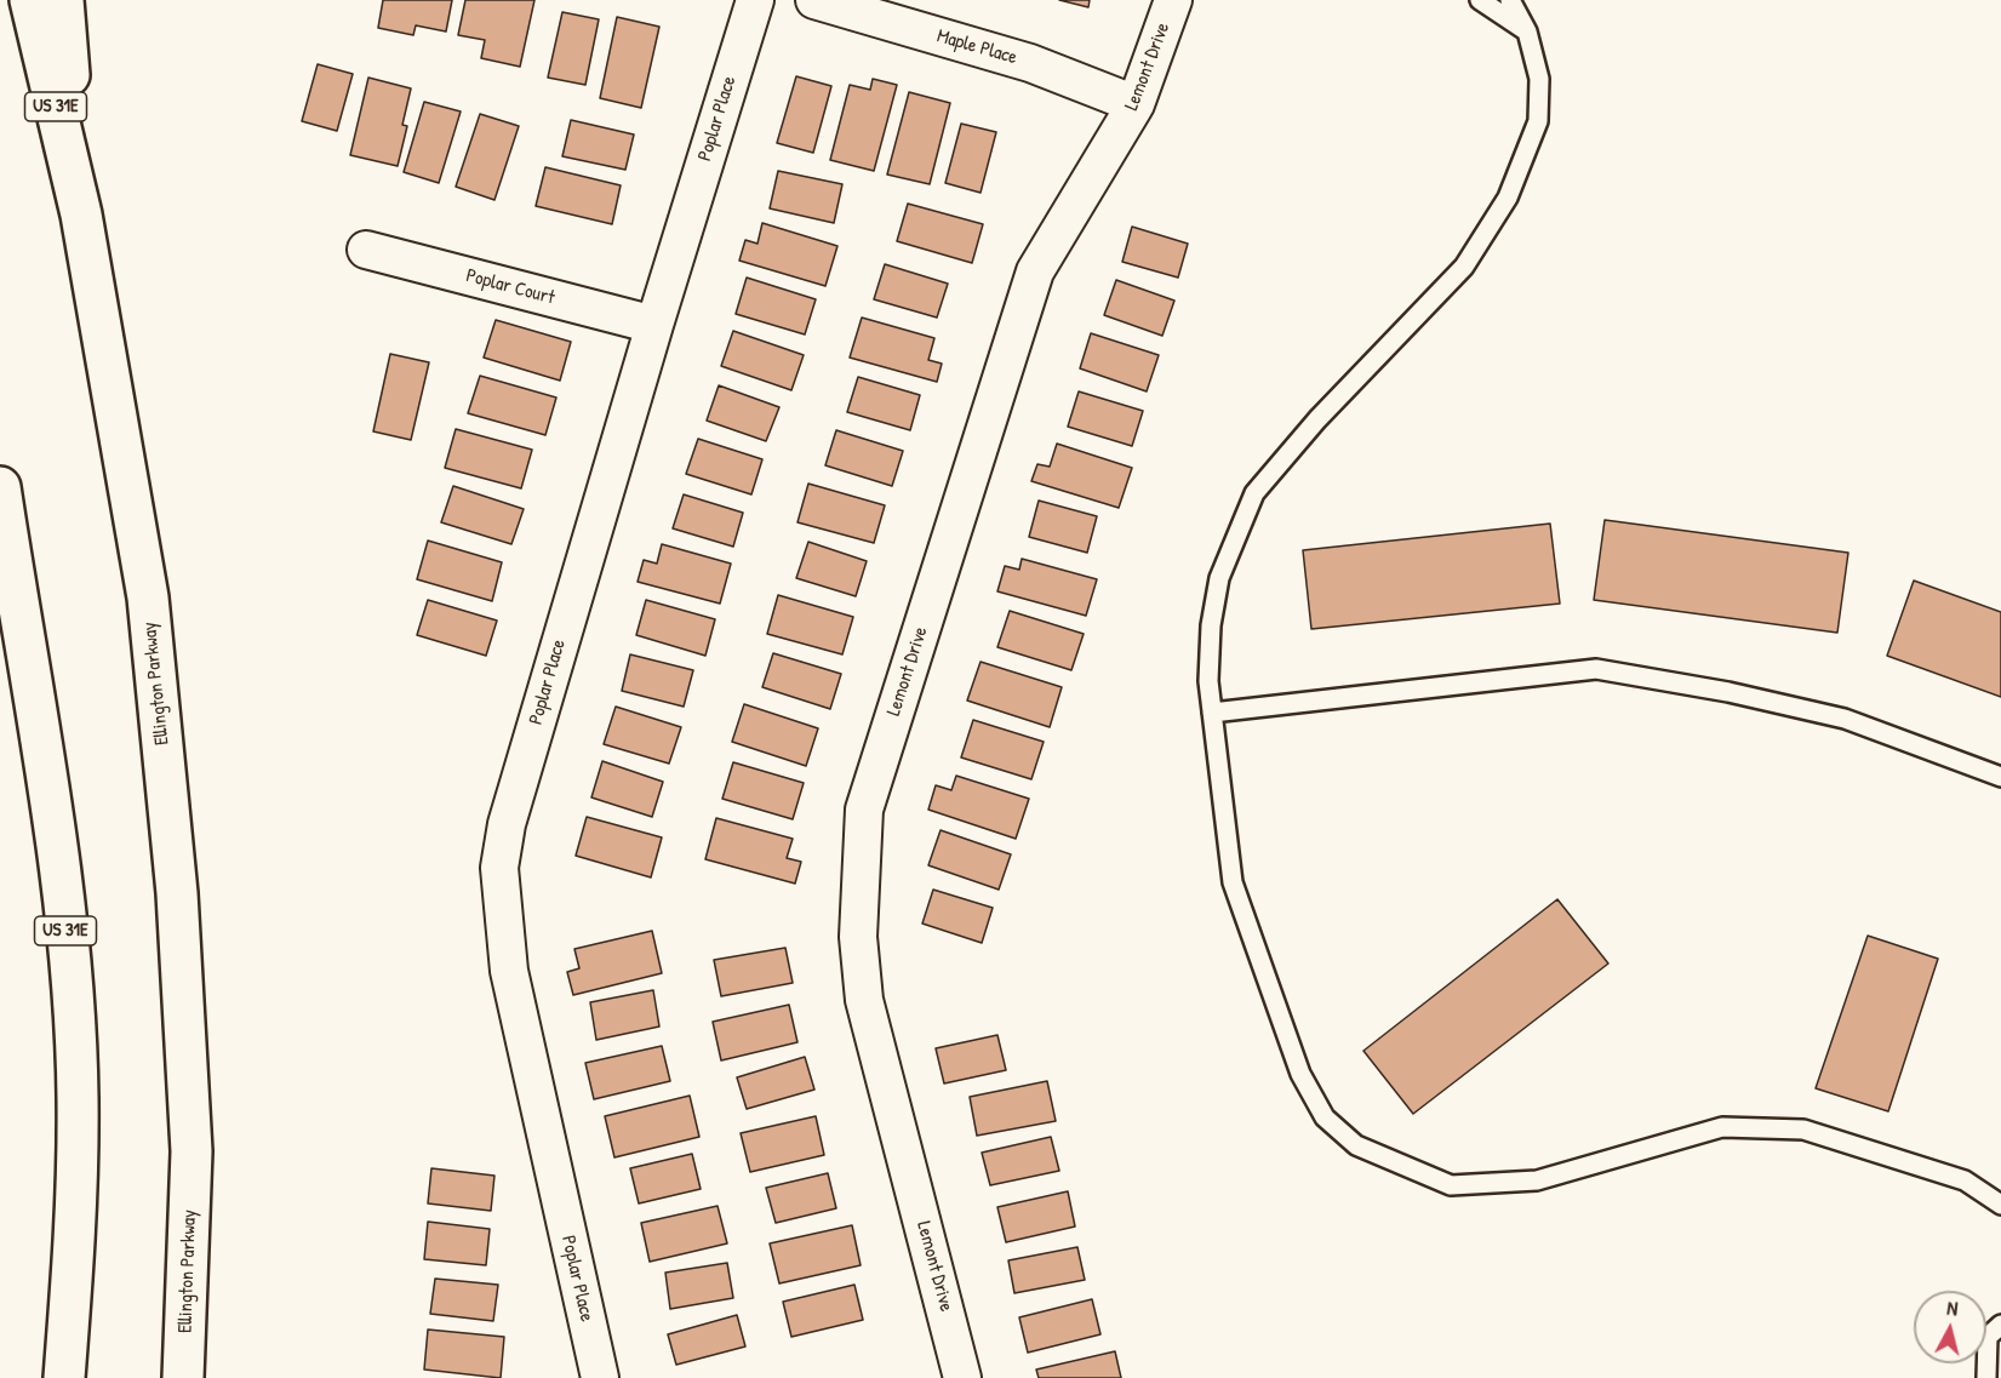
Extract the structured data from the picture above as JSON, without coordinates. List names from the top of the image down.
{
  "streets": {
    "highway": ["US 31E", "Ellington Parkway"],
    "street": [
      "Maple Place",
      "Lemont Drive",
      "Poplar Place",
      "Poplar Court"
    ]
  },
  "crossings": [
    ["Maple Place", "Lemont Drive"],
    ["Poplar Place", "Poplar Court"]
  ],
  "north": "top"
}
